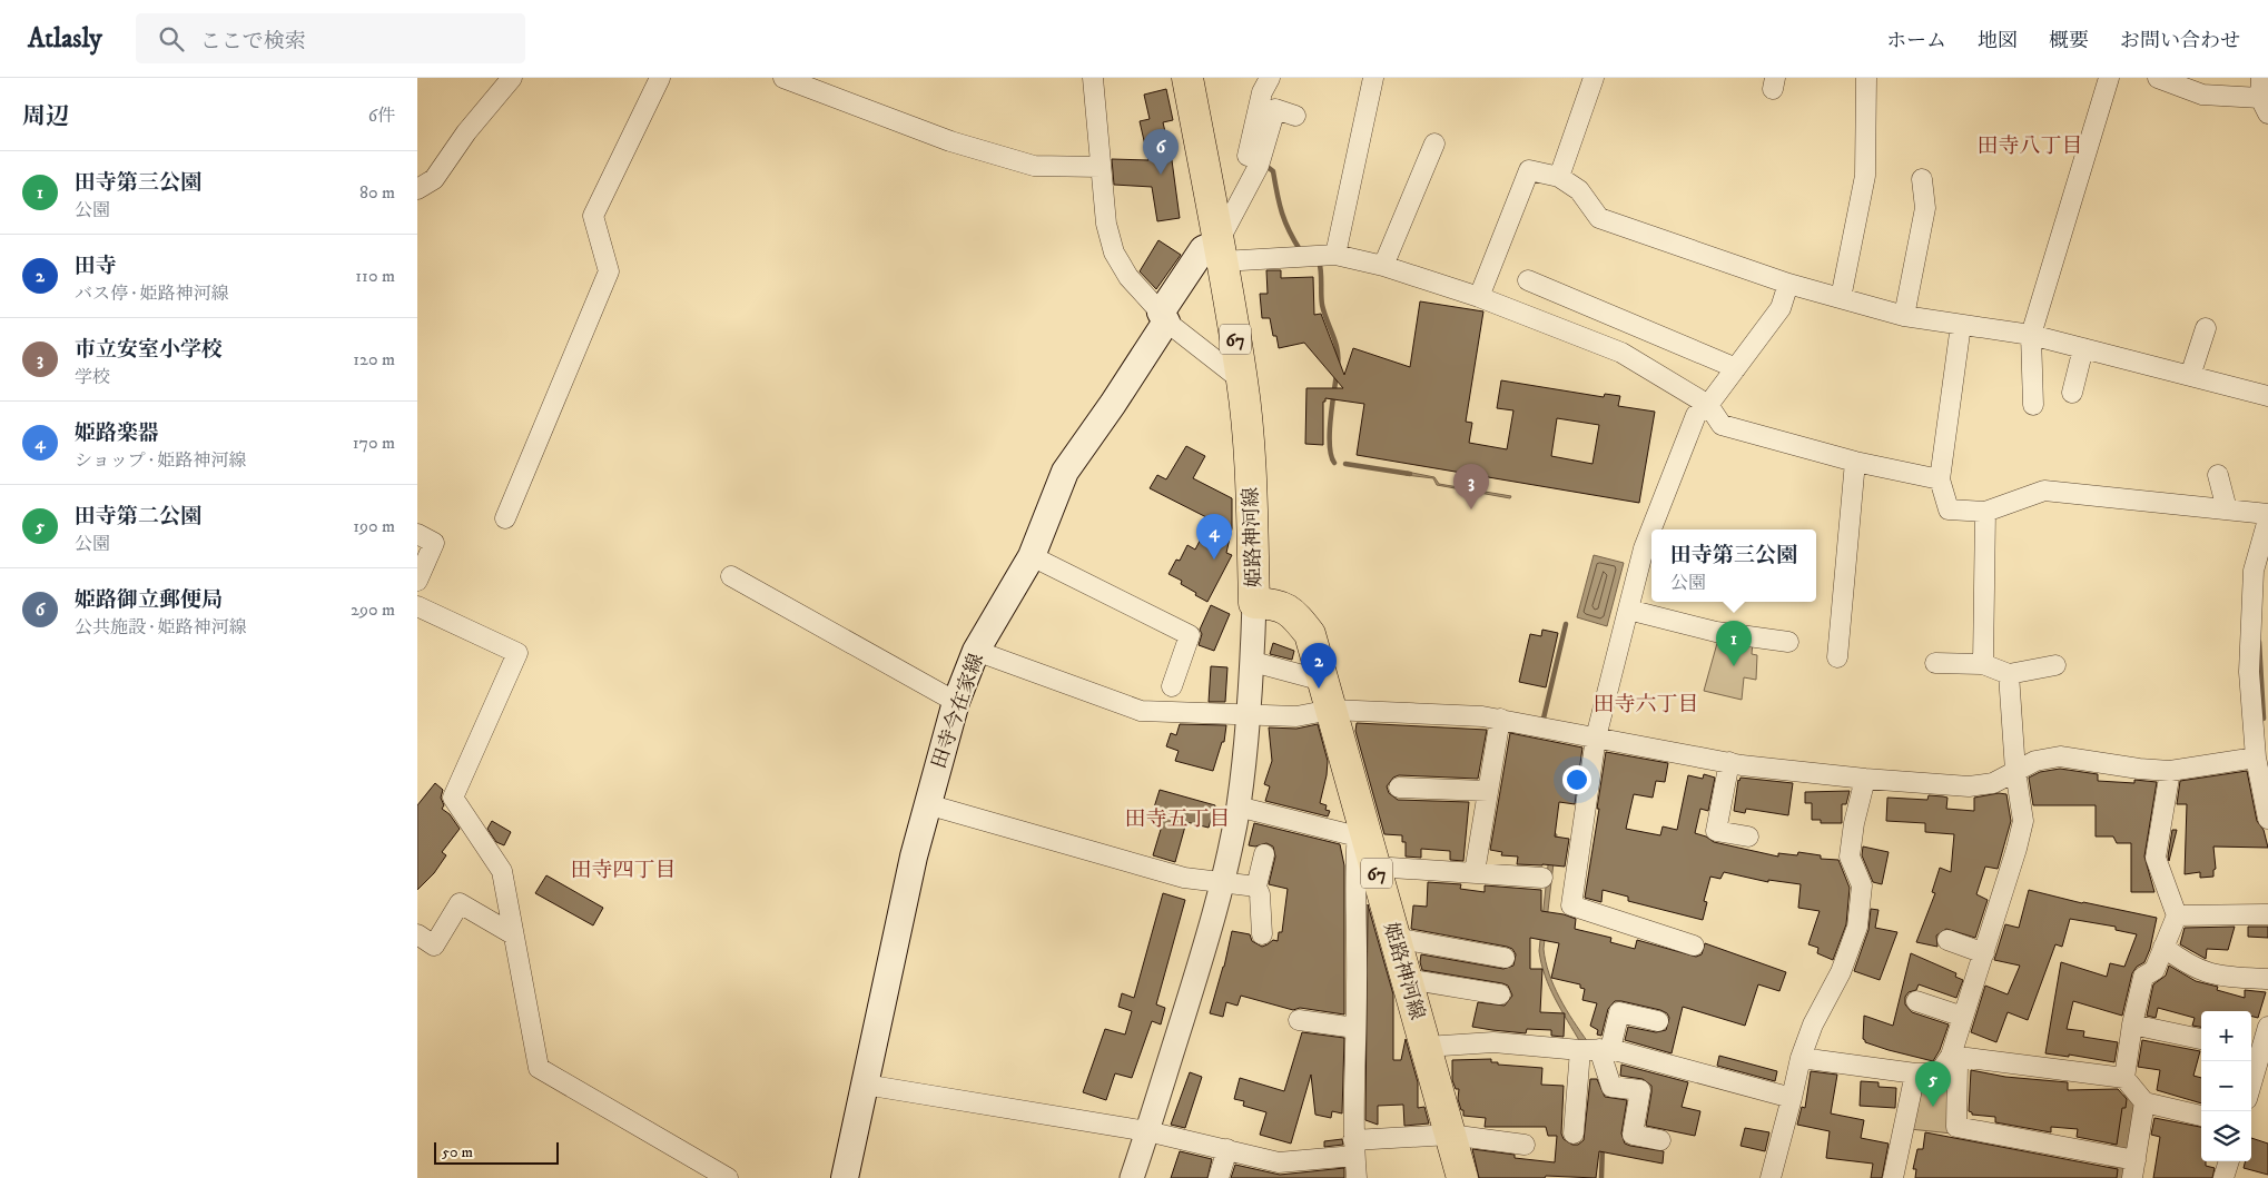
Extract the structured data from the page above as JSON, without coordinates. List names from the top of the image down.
{
  "streets": {
    "main road": ["67", "姫路神河線", "田寺今在家線"]
  },
  "crossings": [
    ["姫路神河線", "田寺今在家線"]
  ],
  "districts": [
    "田寺八丁目",
    "田寺六丁目",
    "田寺五丁目",
    "田寺四丁目"
  ],
  "scale_bar": "50 m",
  "page": {
    "header": "Atlasly",
    "search": "ここで検索",
    "nav": [
      "ホーム",
      "地図",
      "概要",
      "お問い合わせ"
    ],
    "heading": ["周辺", "6件"],
    "pins": [
      "6",
      "3",
      "4",
      "1",
      "2",
      "5"
    ],
    "list": [
      {
        "mark": "1",
        "name": "田寺第三公園",
        "note": "公園",
        "value": "80 m"
      },
      {
        "mark": "2",
        "name": "田寺",
        "note": "バス停 · 姫路神河線",
        "value": "110 m"
      },
      {
        "mark": "3",
        "name": "市立安室小学校",
        "note": "学校",
        "value": "120 m"
      },
      {
        "mark": "4",
        "name": "姫路楽器",
        "note": "ショップ · 姫路神河線",
        "value": "170 m"
      },
      {
        "mark": "5",
        "name": "田寺第二公園",
        "note": "公園",
        "value": "190 m"
      },
      {
        "mark": "6",
        "name": "姫路御立郵便局",
        "note": "公共施設 · 姫路神河線",
        "value": "290 m"
      }
    ],
    "popup": ["田寺第三公園", "公園"],
    "map_buttons": ["+", "−"],
    "scale": "50 m"
  }
}
